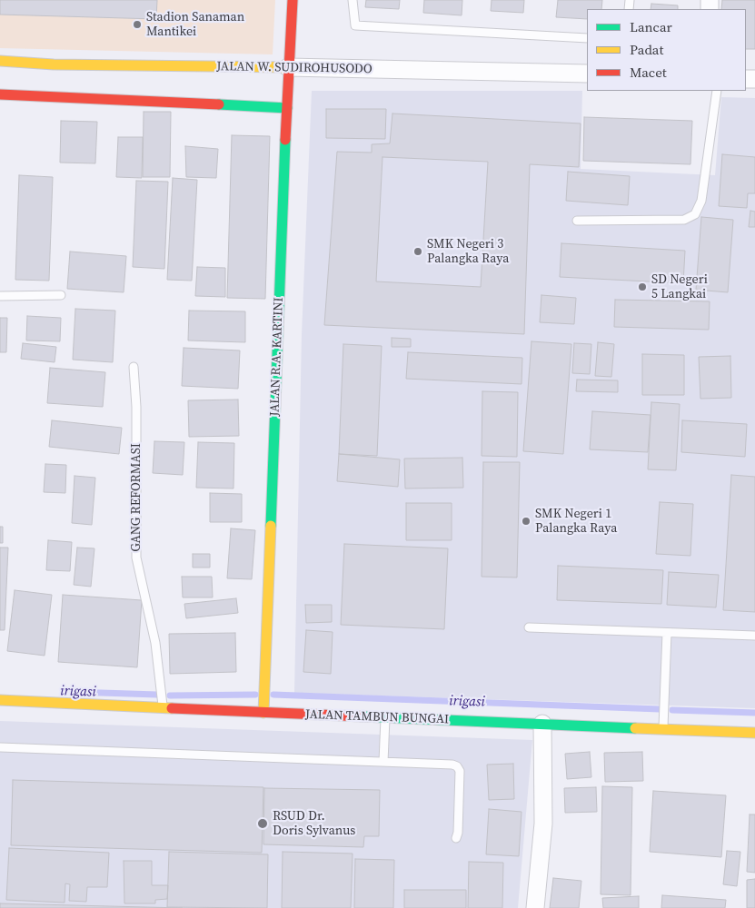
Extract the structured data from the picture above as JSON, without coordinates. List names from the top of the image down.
{
  "streets": {
    "street": ["JALAN W. SUDIROHUSODO", "JALAN R.A. KARTINI", "JALAN TAMBUN BUNGAI"],
    "lane": ["GANG REFORMASI"]
  },
  "crossings": [
    ["JALAN W. SUDIROHUSODO", "JALAN R.A. KARTINI"],
    ["JALAN R.A. KARTINI", "JALAN TAMBUN BUNGAI"],
    ["GANG REFORMASI", "JALAN TAMBUN BUNGAI"]
  ],
  "water": ["irigasi"],
  "places": [
    "Stadion Sanaman Mantikei",
    "SMK Negeri 3 Palangka Raya",
    "SD Negeri 5 Langkai",
    "SMK Negeri 1 Palangka Raya",
    "RSUD Dr. Doris Sylvanus"
  ],
  "legend": ["Lancar", "Padat", "Macet"]
}
